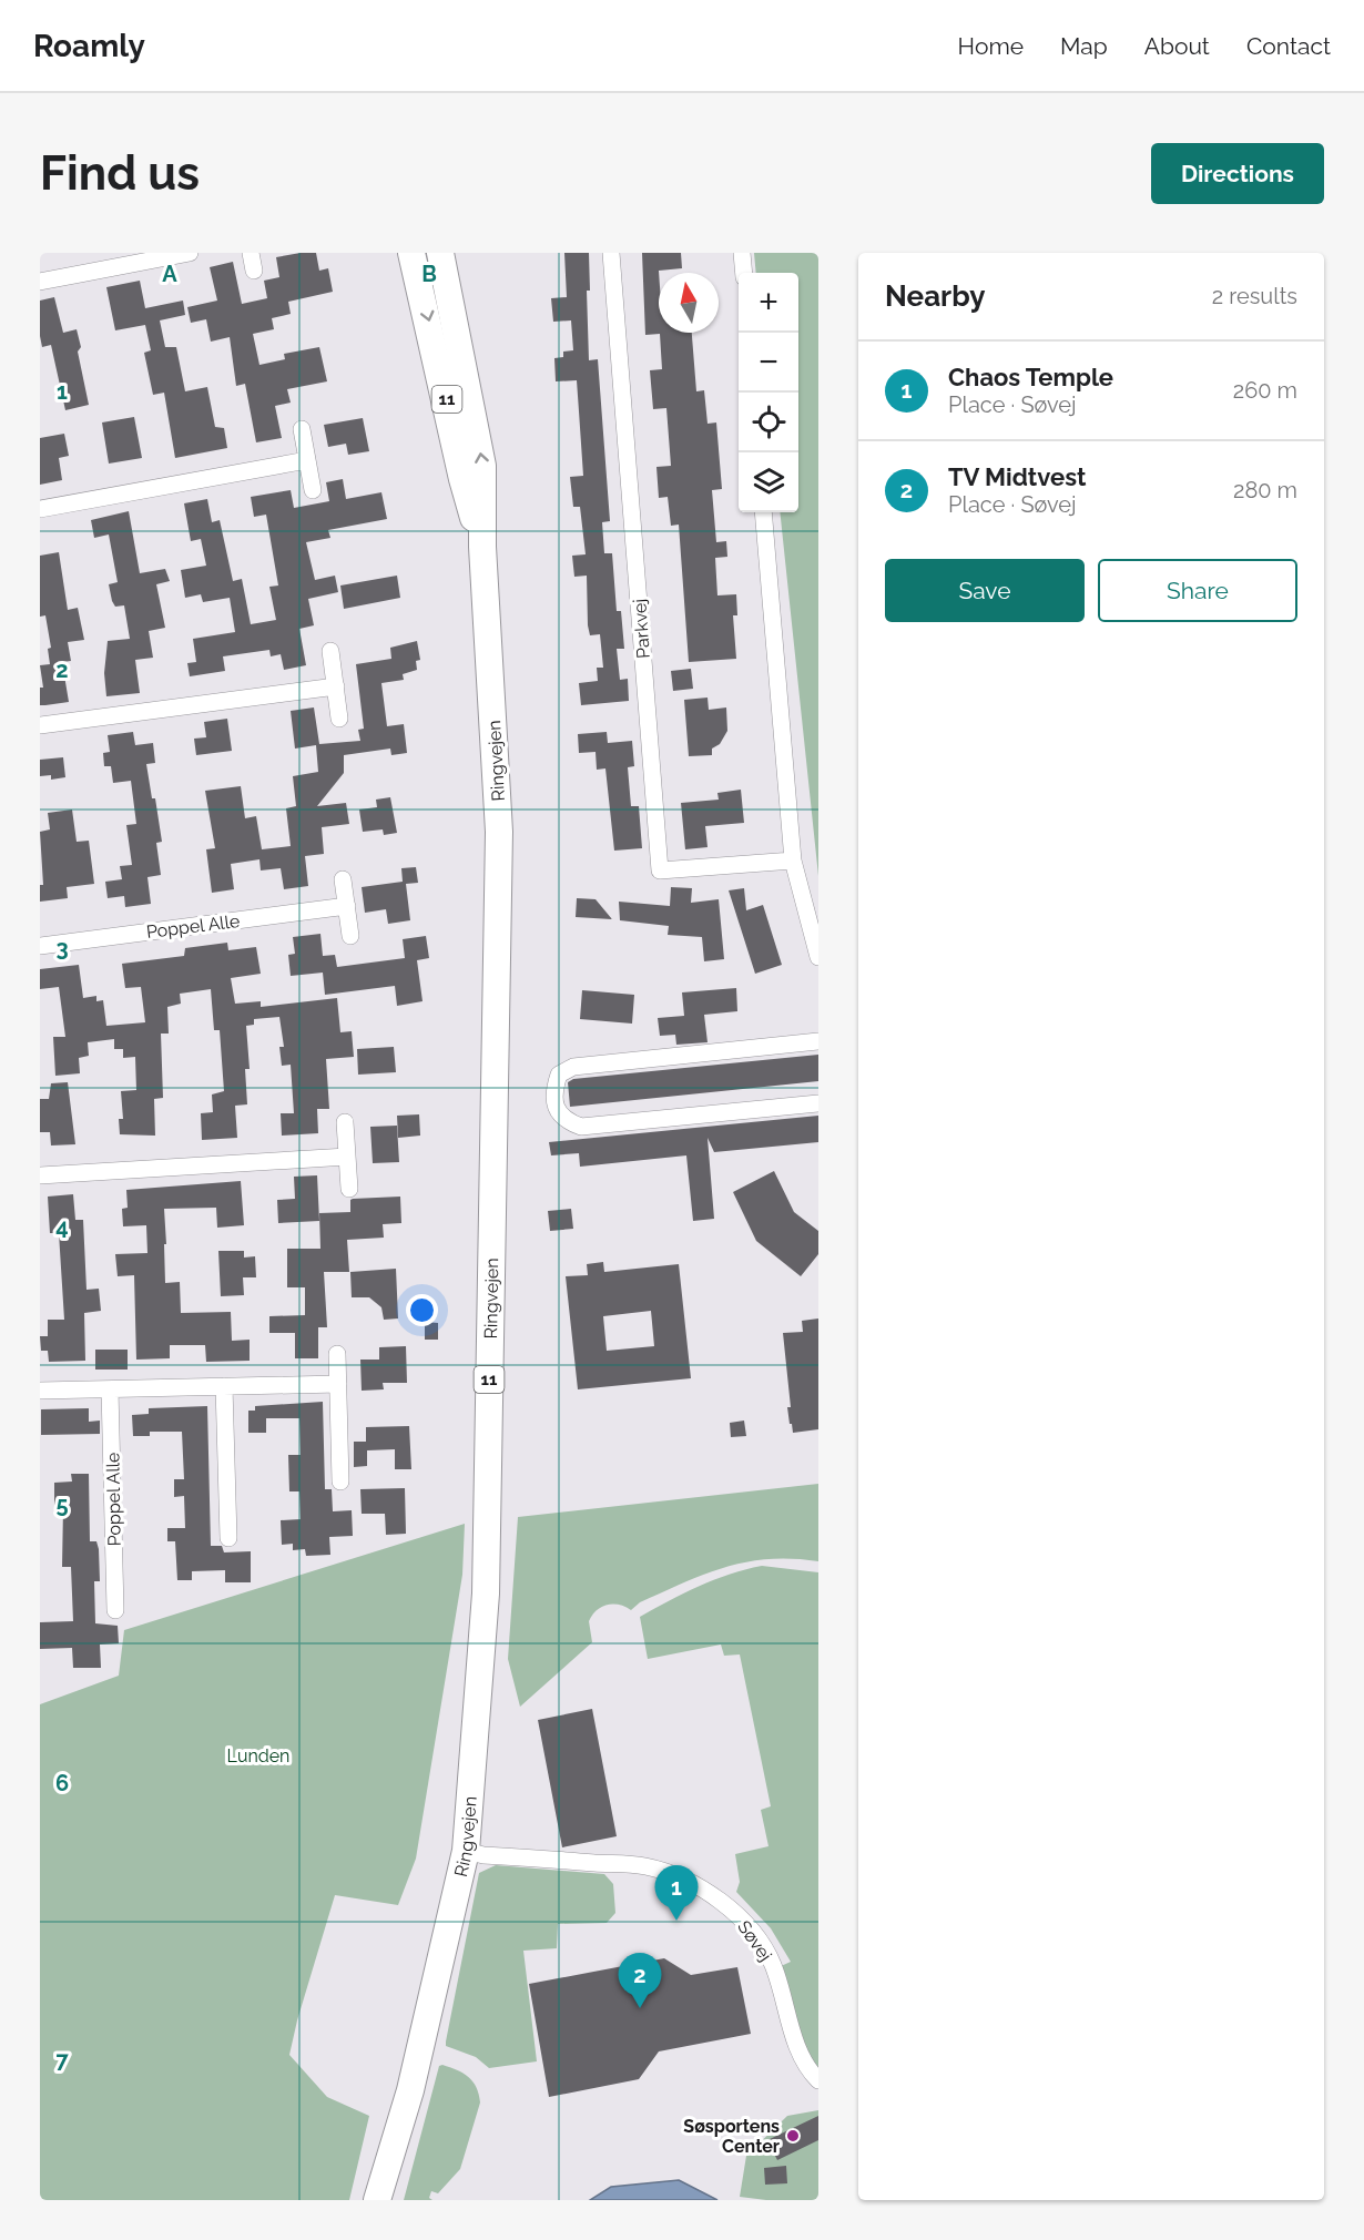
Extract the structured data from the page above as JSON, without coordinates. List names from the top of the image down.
{
  "streets": {
    "main road": ["11", "Ringvejen"],
    "street": ["Parkvej", "Poppel Alle", "Søvej"]
  },
  "crossings": [
    ["Ringvejen", "Søvej"]
  ],
  "parks": ["Lunden"],
  "places": ["Søsportens Center"],
  "north": "top",
  "page": {
    "header": "Roamly",
    "nav": [
      "Home",
      "Map",
      "About",
      "Contact"
    ],
    "buttons": [
      "Directions",
      ["Save", "Share"]
    ],
    "title": "Find us",
    "heading": ["Nearby", "2 results"],
    "map_buttons": ["+", "−"],
    "list": [
      {
        "mark": "1",
        "name": "Chaos Temple",
        "note": "Place · Søvej",
        "value": "260 m"
      },
      {
        "mark": "2",
        "name": "TV Midtvest",
        "note": "Place · Søvej",
        "value": "280 m"
      }
    ],
    "pins": ["1", "2"]
  },
  "grid": {
    "columns": ["A", "B"],
    "rows": [
      "1",
      "2",
      "3",
      "4",
      "5",
      "6",
      "7"
    ]
  }
}
